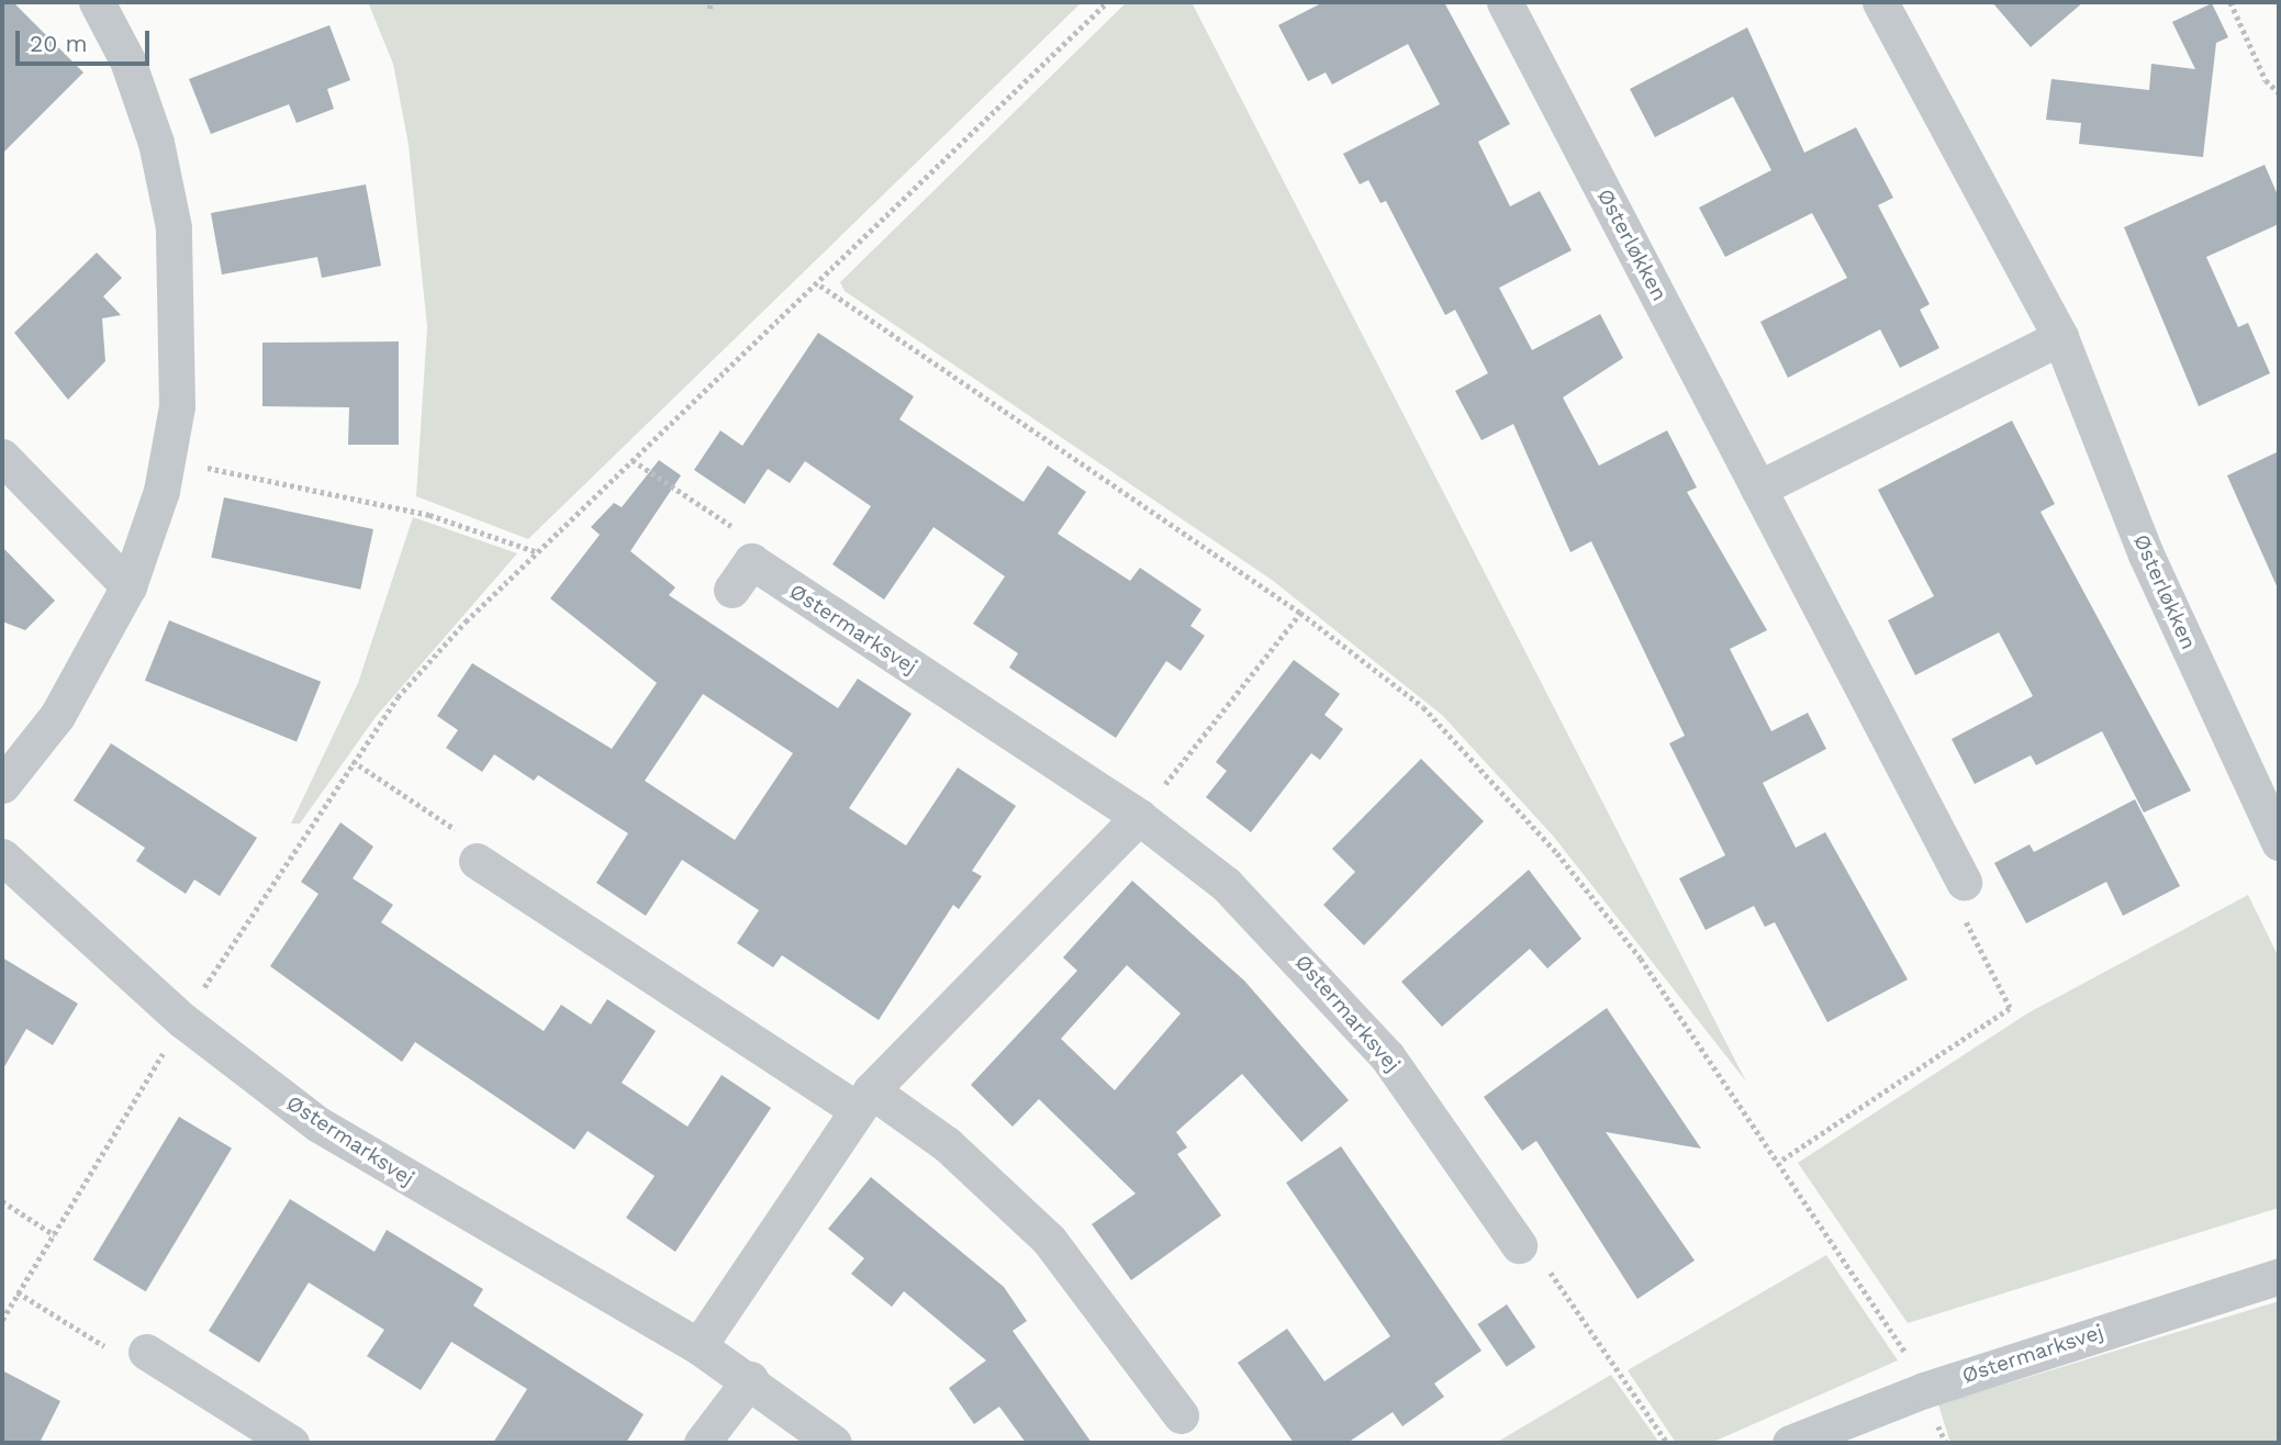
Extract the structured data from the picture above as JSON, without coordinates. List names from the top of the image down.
{
  "streets": {
    "street": ["Østerløkken", "Østermarksvej"]
  },
  "scale_bar": "20 m"
}
